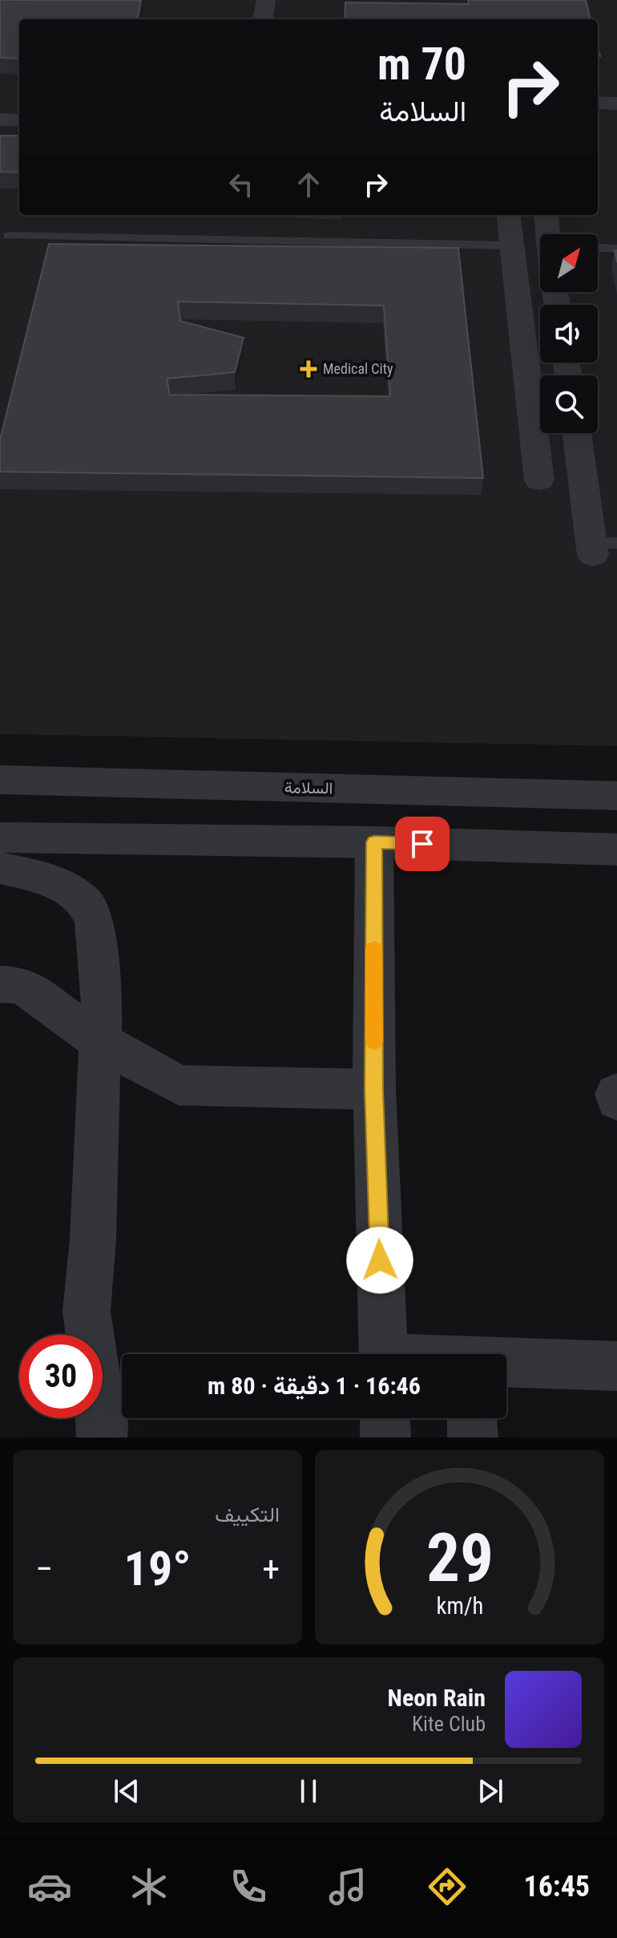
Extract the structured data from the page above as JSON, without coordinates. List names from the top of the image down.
{
  "streets": {
    "street": ["السلامة"]
  },
  "places": {
    "health": ["Medical City"]
  },
  "north": "top right",
  "page": {
    "turn": ["70 m", "السلامة"],
    "limit": "30",
    "trip": "16:46 · 1 دقيقة · 80 m",
    "tile": "التكييف",
    "heat": ["−", "19°", "+"],
    "song": ["Neon Rain", "Kite Club"],
    "tabs": "16:45",
    "gauge": ["29", "km/h"]
  }
}
